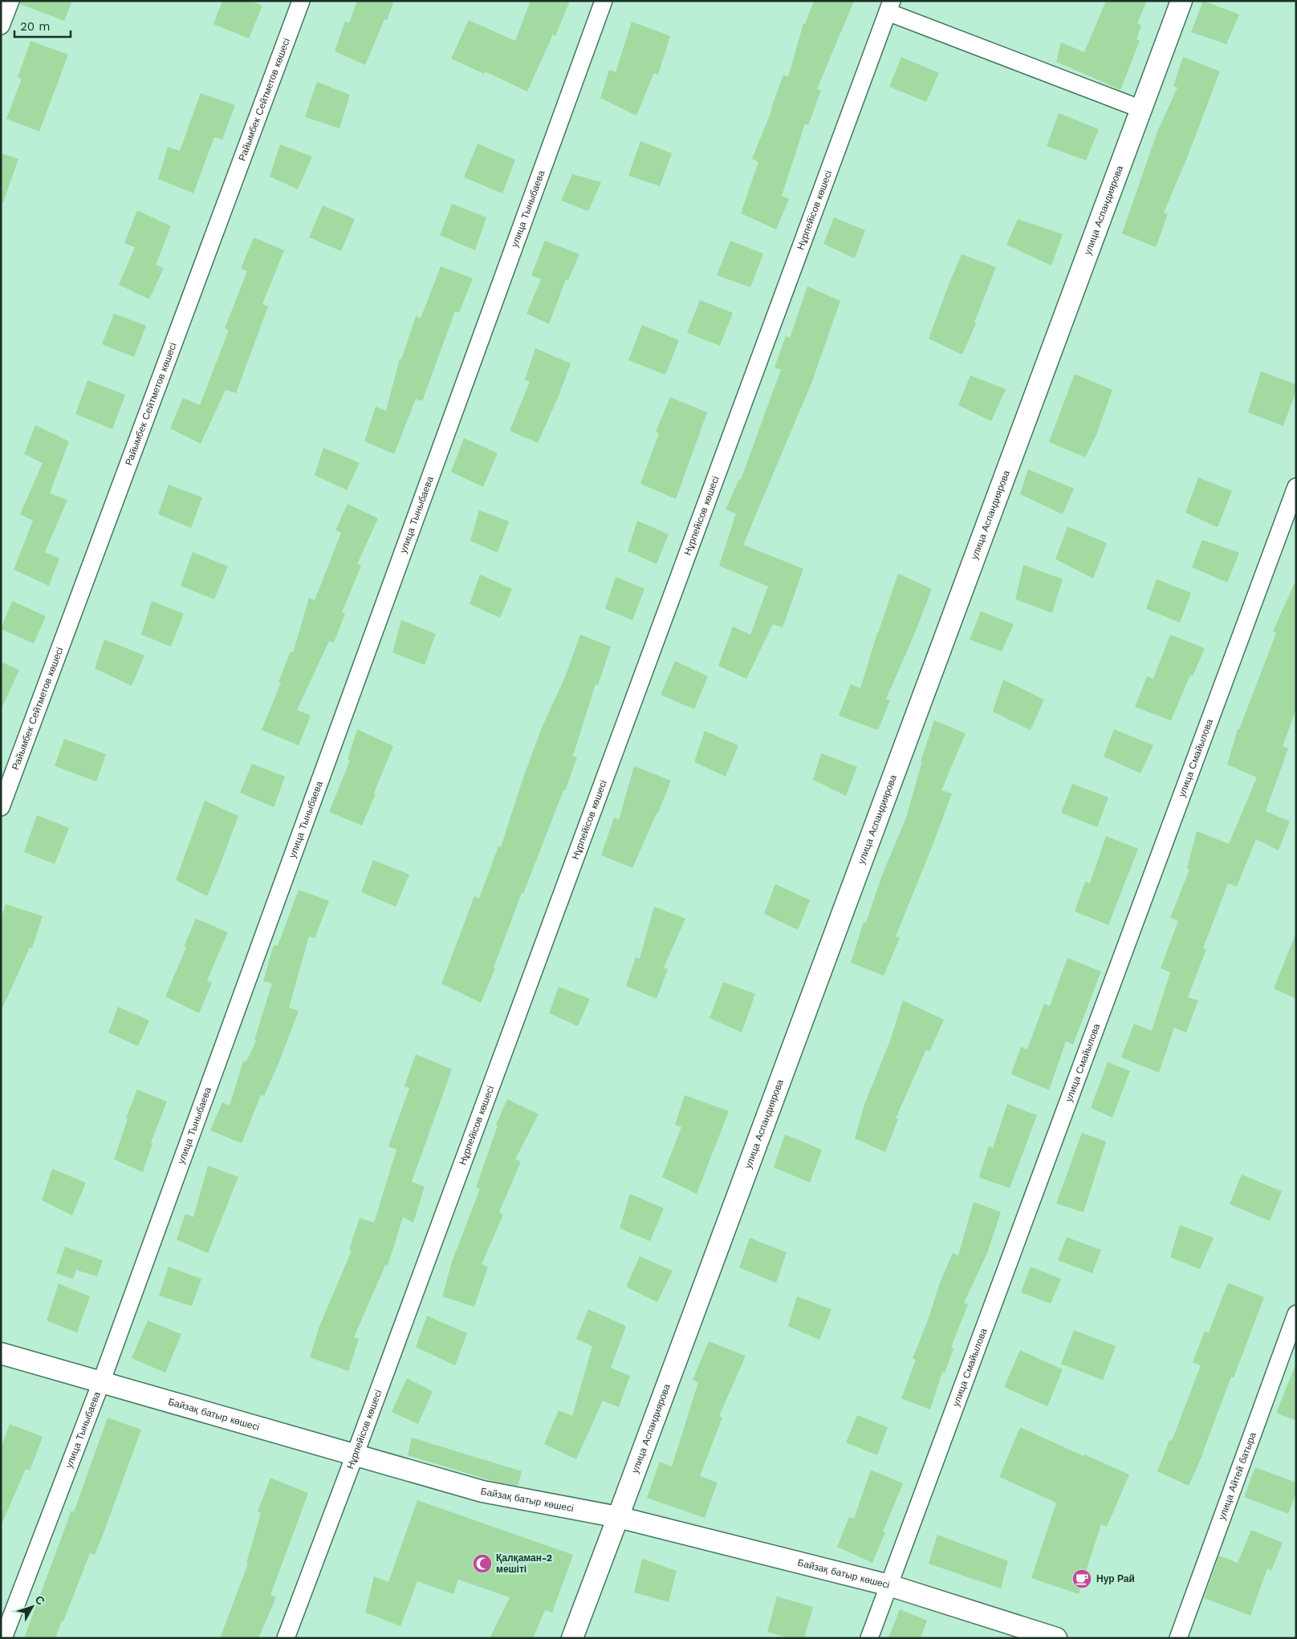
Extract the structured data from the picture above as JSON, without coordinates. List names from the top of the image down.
{
  "streets": {
    "street": [
      "Райымбек Сейтметов көшесі",
      "улица Тыныбаева",
      "Нұрпейісов көшесі",
      "улица Аспандиярова",
      "улица Смайылова",
      "Байзақ батыр көшесі",
      "улица Айтей батыра"
    ]
  },
  "crossings": [
    ["улица Тыныбаева", "Байзақ батыр көшесі"],
    ["Нұрпейісов көшесі", "Байзақ батыр көшесі"],
    ["улица Аспандиярова", "Байзақ батыр көшесі"],
    ["улица Смайылова", "Байзақ батыр көшесі"]
  ],
  "places": {
    "mosque": ["Қалқаман-2 мешіті"],
    "cafe": ["Нур Рай"]
  },
  "scale_bar": "20 m",
  "north": "top right"
}
